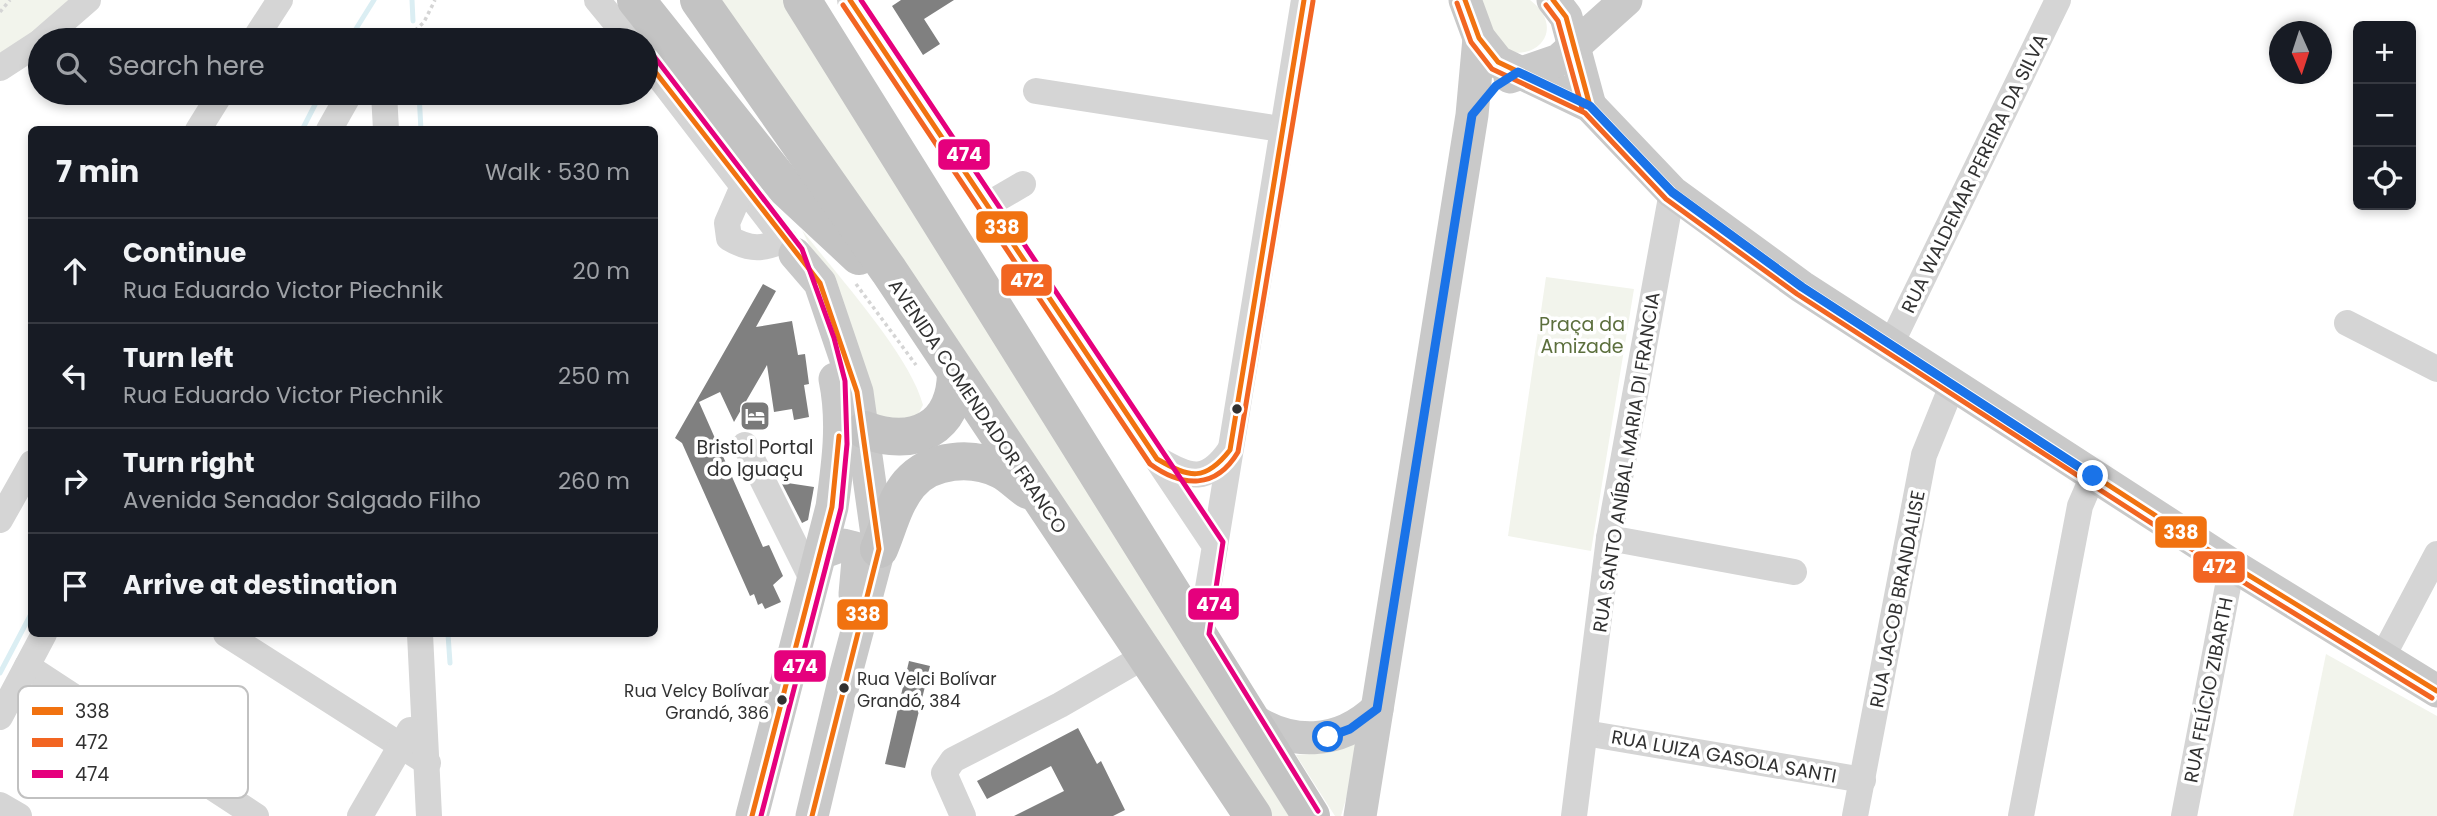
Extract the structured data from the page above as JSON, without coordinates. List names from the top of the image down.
{
  "streets": {
    "highway": ["AVENIDA COMENDADOR FRANCO"],
    "street": [
      "RUA WALDEMAR PEREIRA DA SILVA",
      "RUA SANTO ANÍBAL MARIA DI FRANCIA",
      "RUA JACOB BRANDALISE",
      "RUA FELÍCIO ZIBARTH",
      "RUA LUIZA GASOLA SANTI"
    ]
  },
  "crossings": [
    ["RUA SANTO ANÍBAL MARIA DI FRANCIA", "RUA LUIZA GASOLA SANTI"],
    ["RUA JACOB BRANDALISE", "RUA LUIZA GASOLA SANTI"]
  ],
  "parks": ["Praça da Amizade"],
  "places": {
    "hotel": ["Bristol Portal do Iguaçu"],
    "other": ["Rua Velci Bolívar Grandó, 384", "Rua Velcy Bolívar Grandó, 386"]
  },
  "lines": ["transit line 338", "transit line 474", "transit line 472"],
  "legend": ["338", "472", "474"],
  "north": "bottom",
  "page": {
    "map_buttons": ["+", "−"],
    "search": "Search here",
    "heading": ["7 min", "Walk · 530 m"],
    "list": [
      ["Continue", "Rua Eduardo Victor Piechnik", "20 m"],
      ["Turn left", "Rua Eduardo Victor Piechnik", "250 m"],
      ["Turn right", "Avenida Senador Salgado Filho", "260 m"],
      "Arrive at destination"
    ]
  }
}
